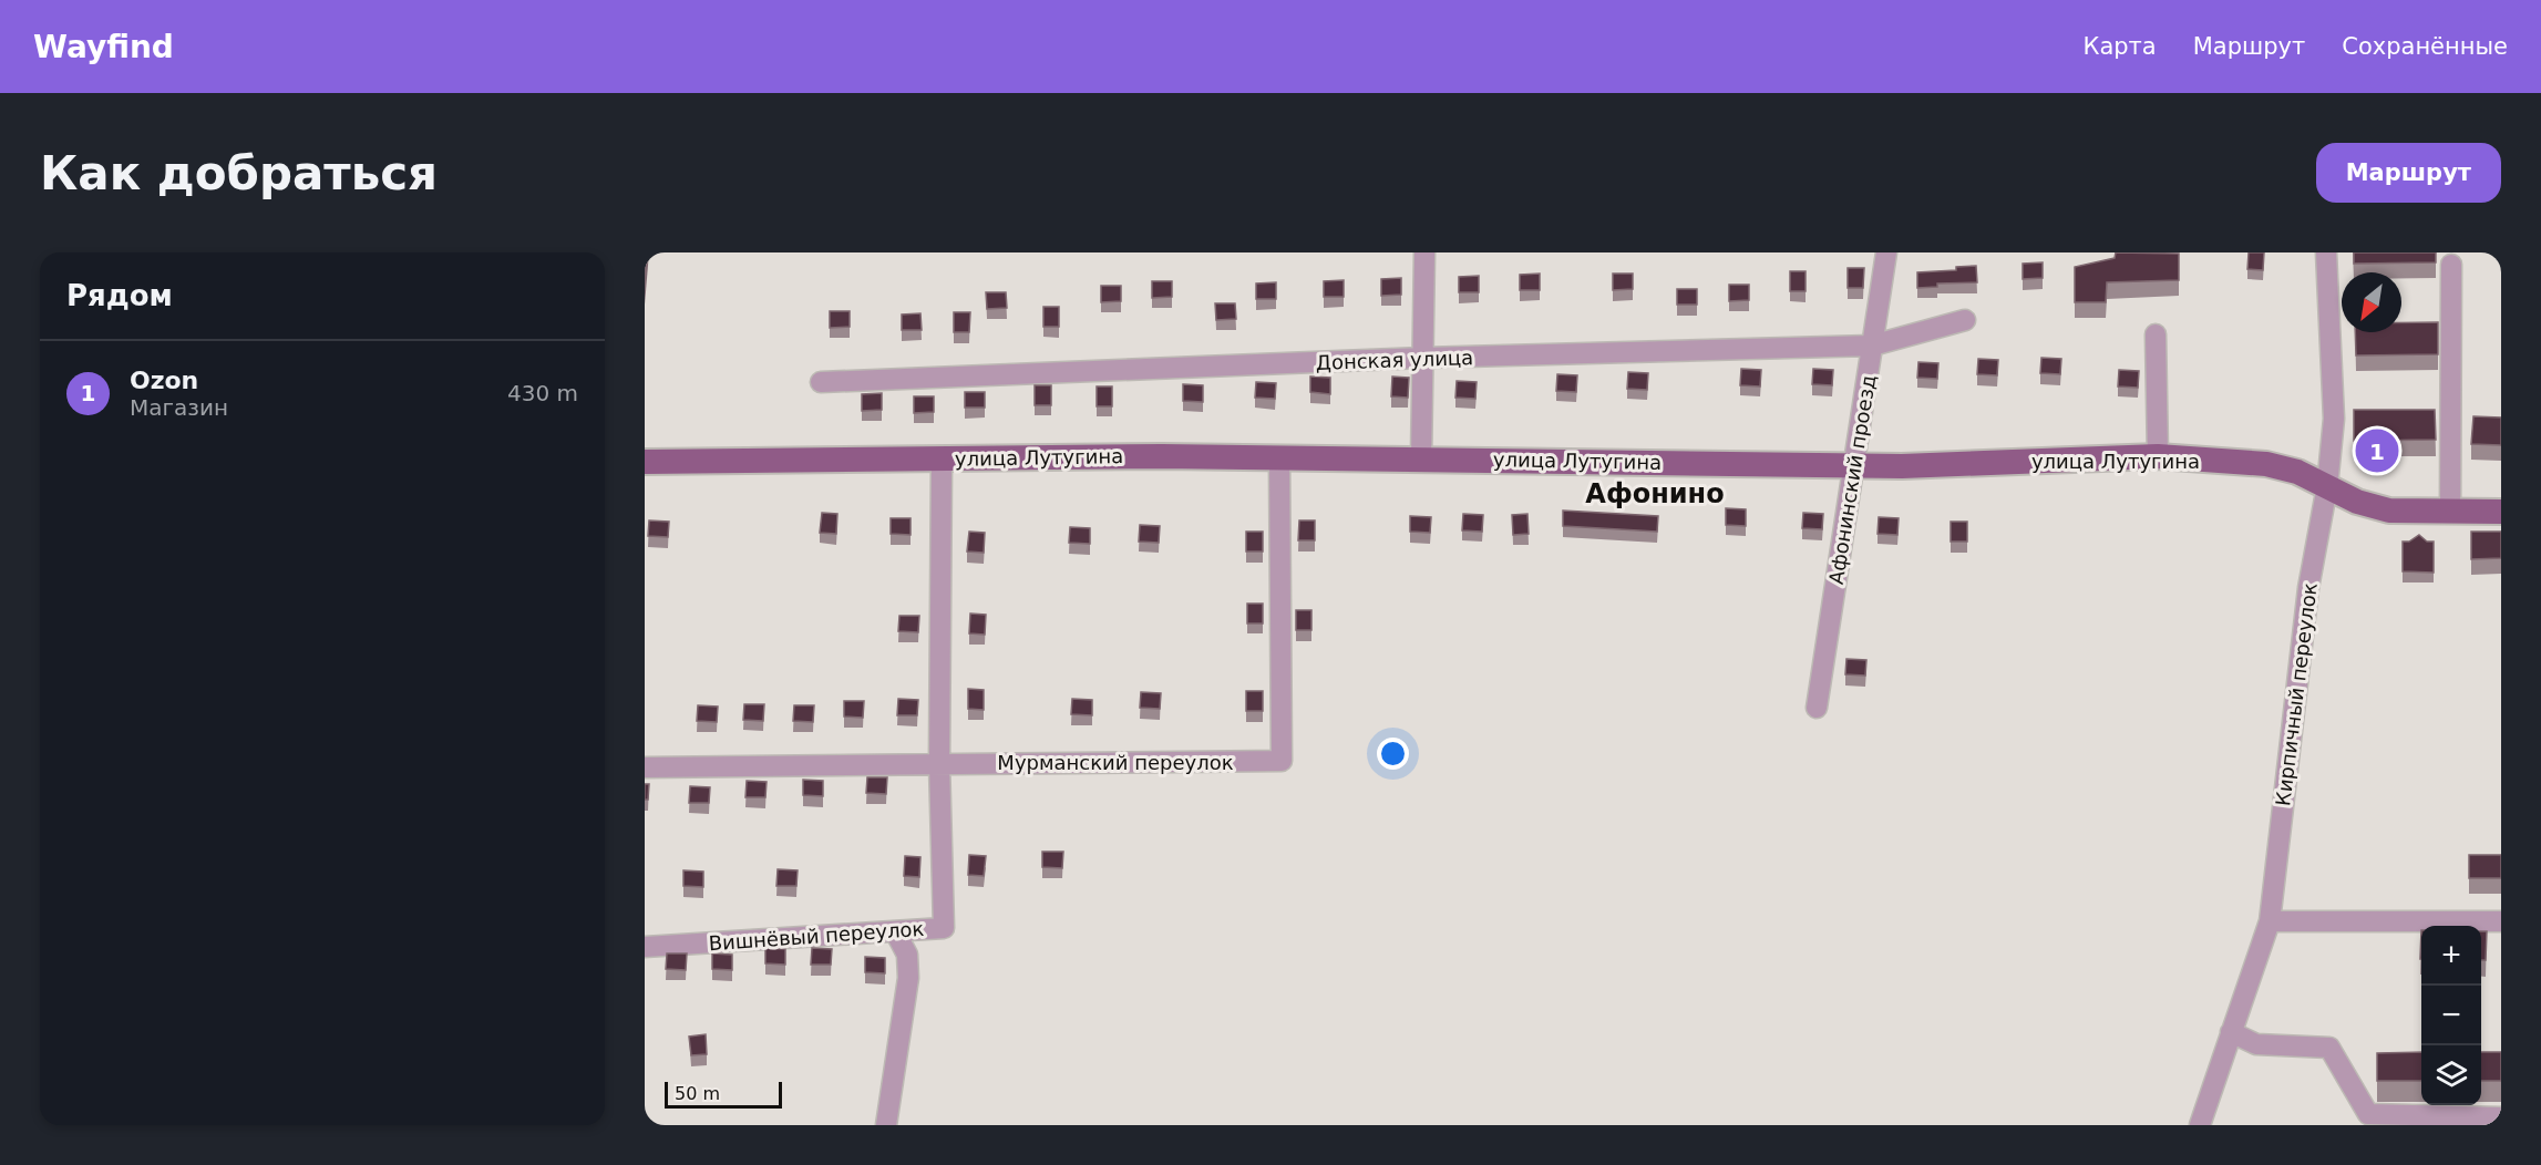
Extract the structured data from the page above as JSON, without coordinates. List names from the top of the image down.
{
  "streets": {
    "main road": ["улица Лутугина"],
    "street": [
      "Донская улица",
      "Афонинский проезд",
      "Кирпичный переулок",
      "Мурманский переулок",
      "Вишнёвый переулок"
    ]
  },
  "crossings": [
    ["Донская улица", "Афонинский проезд"],
    ["улица Лутугина", "Афонинский проезд"],
    ["улица Лутугина", "Кирпичный переулок"],
    ["улица Лутугина", "Мурманский переулок"],
    ["Мурманский переулок", "Вишнёвый переулок"]
  ],
  "districts": ["Афонино"],
  "scale_bar": "50 m",
  "north": "bottom left",
  "page": {
    "header": "Wayfind",
    "nav": ["Карта", "Маршрут", "Сохранённые"],
    "buttons": "Маршрут",
    "title": "Как добраться",
    "heading": "Рядом",
    "list": [
      {
        "mark": "1",
        "name": "Ozon",
        "note": "Магазин",
        "value": "430 m"
      }
    ],
    "pins": "1",
    "map_buttons": ["+", "−"],
    "scale": "50 m"
  }
}
